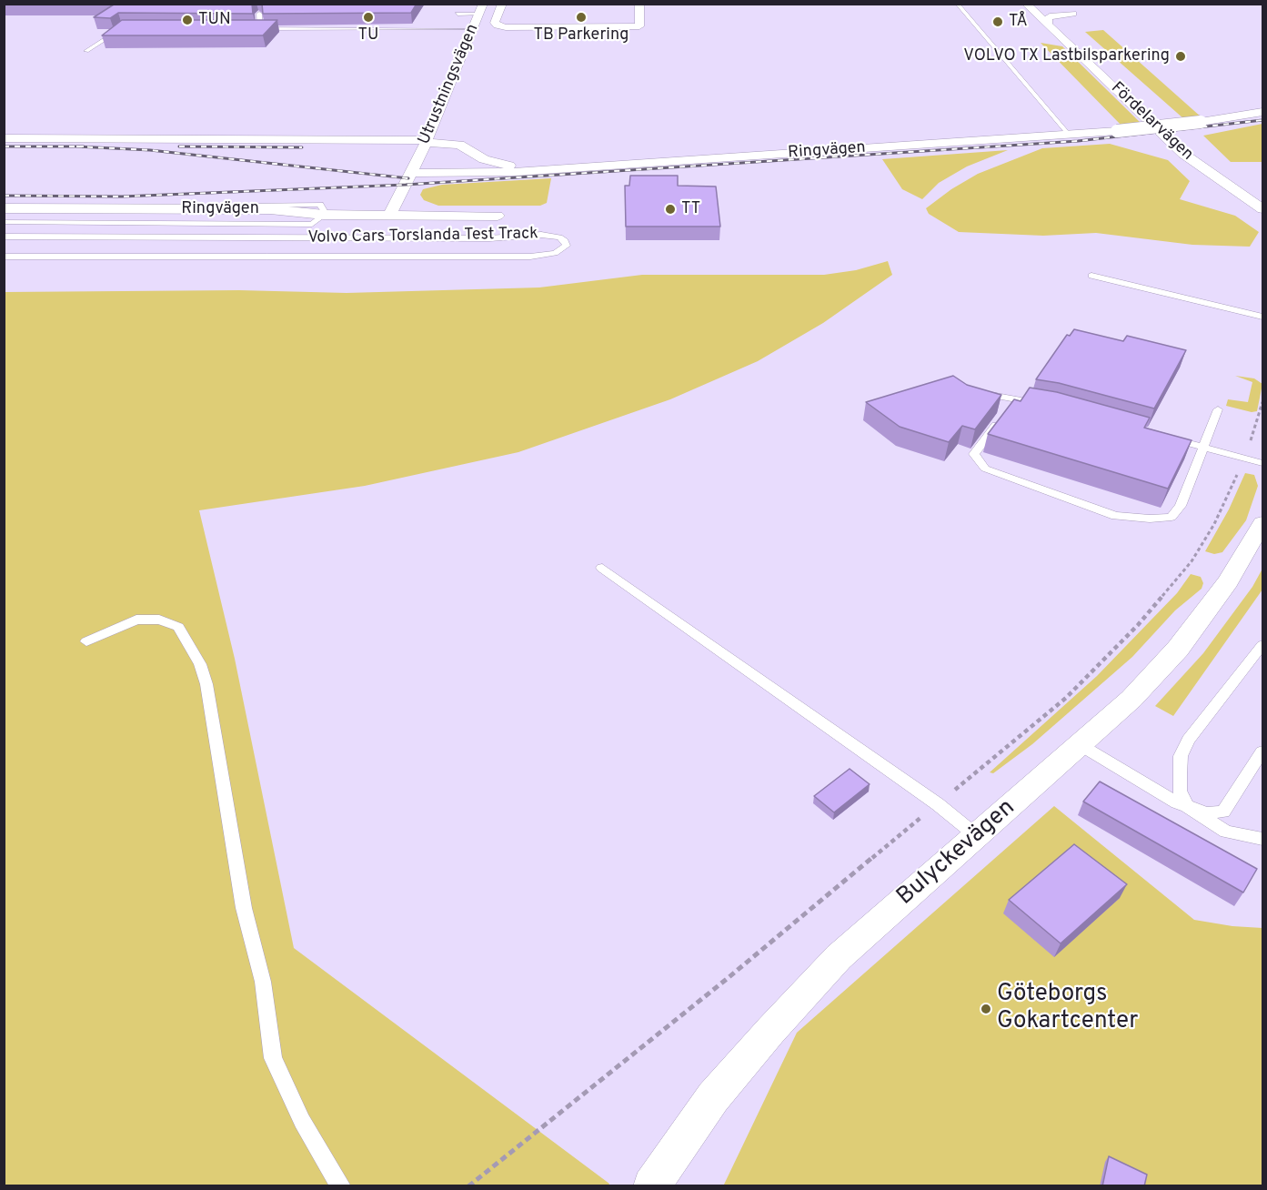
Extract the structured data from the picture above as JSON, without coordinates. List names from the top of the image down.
{
  "streets": {
    "street": [
      "Utrustningsvägen",
      "Fördelarvägen",
      "Ringvägen",
      "Bulyckevägen"
    ],
    "lane": ["Volvo Cars Torslanda Test Track"]
  },
  "crossings": [
    ["Utrustningsvägen", "Ringvägen"]
  ],
  "places": [
    "TU",
    "TB Parkering",
    "TUN",
    "TÅ",
    "VOLVO TX Lastbilsparkering",
    "TT",
    "Göteborgs Gokartcenter"
  ]
}
